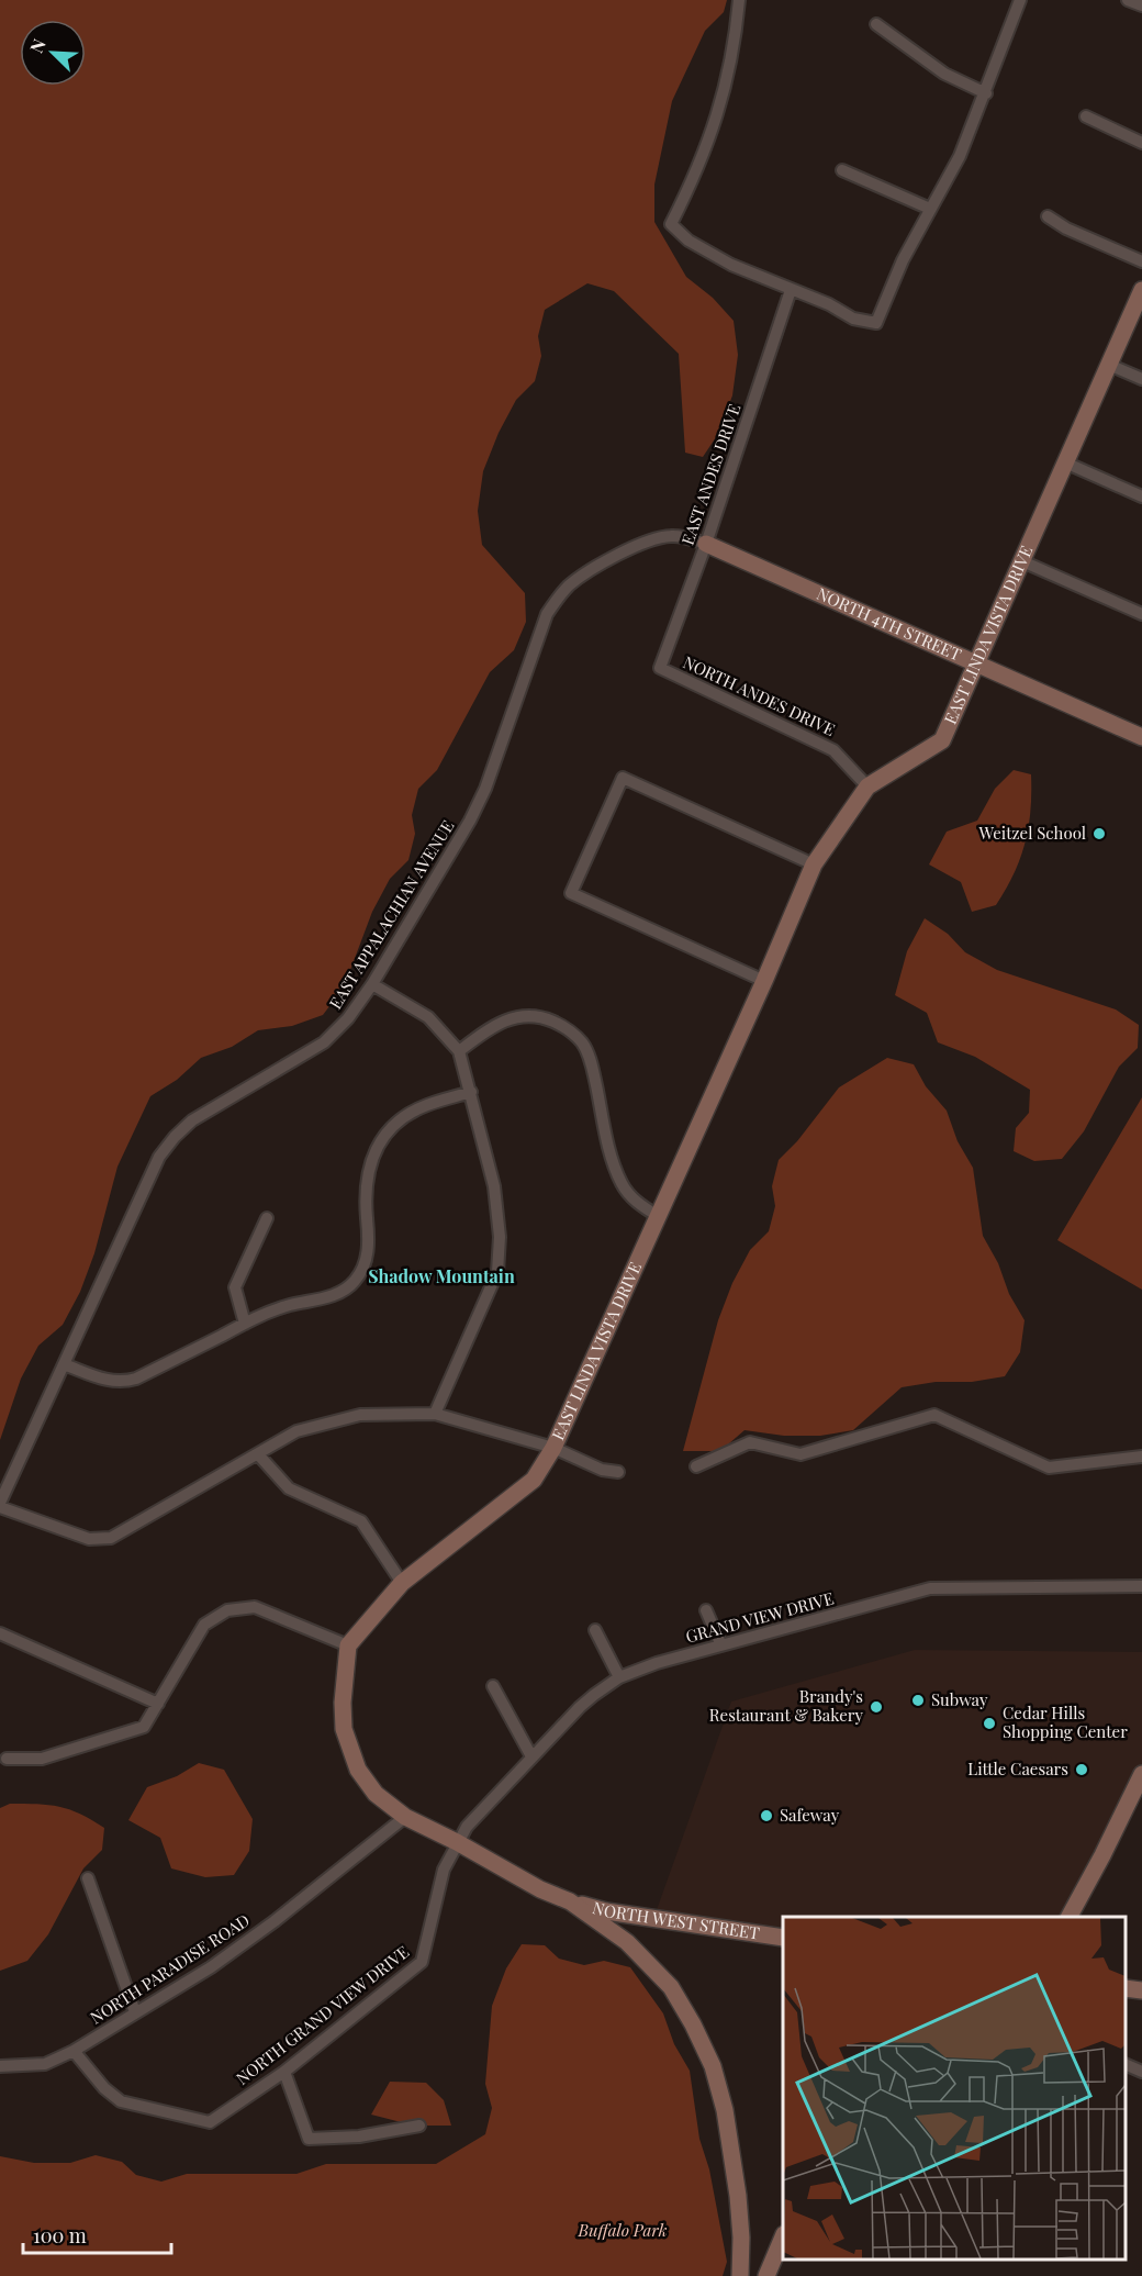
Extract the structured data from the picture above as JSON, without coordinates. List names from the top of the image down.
{
  "streets": {
    "street": [
      "EAST ANDES DRIVE",
      "NORTH 4TH STREET",
      "EAST LINDA VISTA DRIVE",
      "NORTH ANDES DRIVE",
      "EAST APPALACHIAN AVENUE",
      "GRAND VIEW DRIVE",
      "NORTH WEST STREET",
      "NORTH PARADISE ROAD",
      "NORTH GRAND VIEW DRIVE"
    ]
  },
  "crossings": [
    ["EAST ANDES DRIVE", "NORTH 4TH STREET"],
    ["EAST ANDES DRIVE", "NORTH ANDES DRIVE"],
    ["EAST ANDES DRIVE", "EAST APPALACHIAN AVENUE"],
    ["NORTH 4TH STREET", "EAST LINDA VISTA DRIVE"],
    ["NORTH 4TH STREET", "EAST APPALACHIAN AVENUE"],
    ["EAST LINDA VISTA DRIVE", "NORTH ANDES DRIVE"],
    ["GRAND VIEW DRIVE", "NORTH GRAND VIEW DRIVE"],
    ["NORTH PARADISE ROAD", "NORTH GRAND VIEW DRIVE"]
  ],
  "districts": ["Shadow Mountain"],
  "parks": ["Buffalo Park"],
  "places": [
    "Weitzel School",
    "Subway",
    "Brandy's Restaurant & Bakery",
    "Cedar Hills Shopping Center",
    "Little Caesars",
    "Safeway"
  ],
  "scale_bar": "100 m",
  "north": "top left"
}
